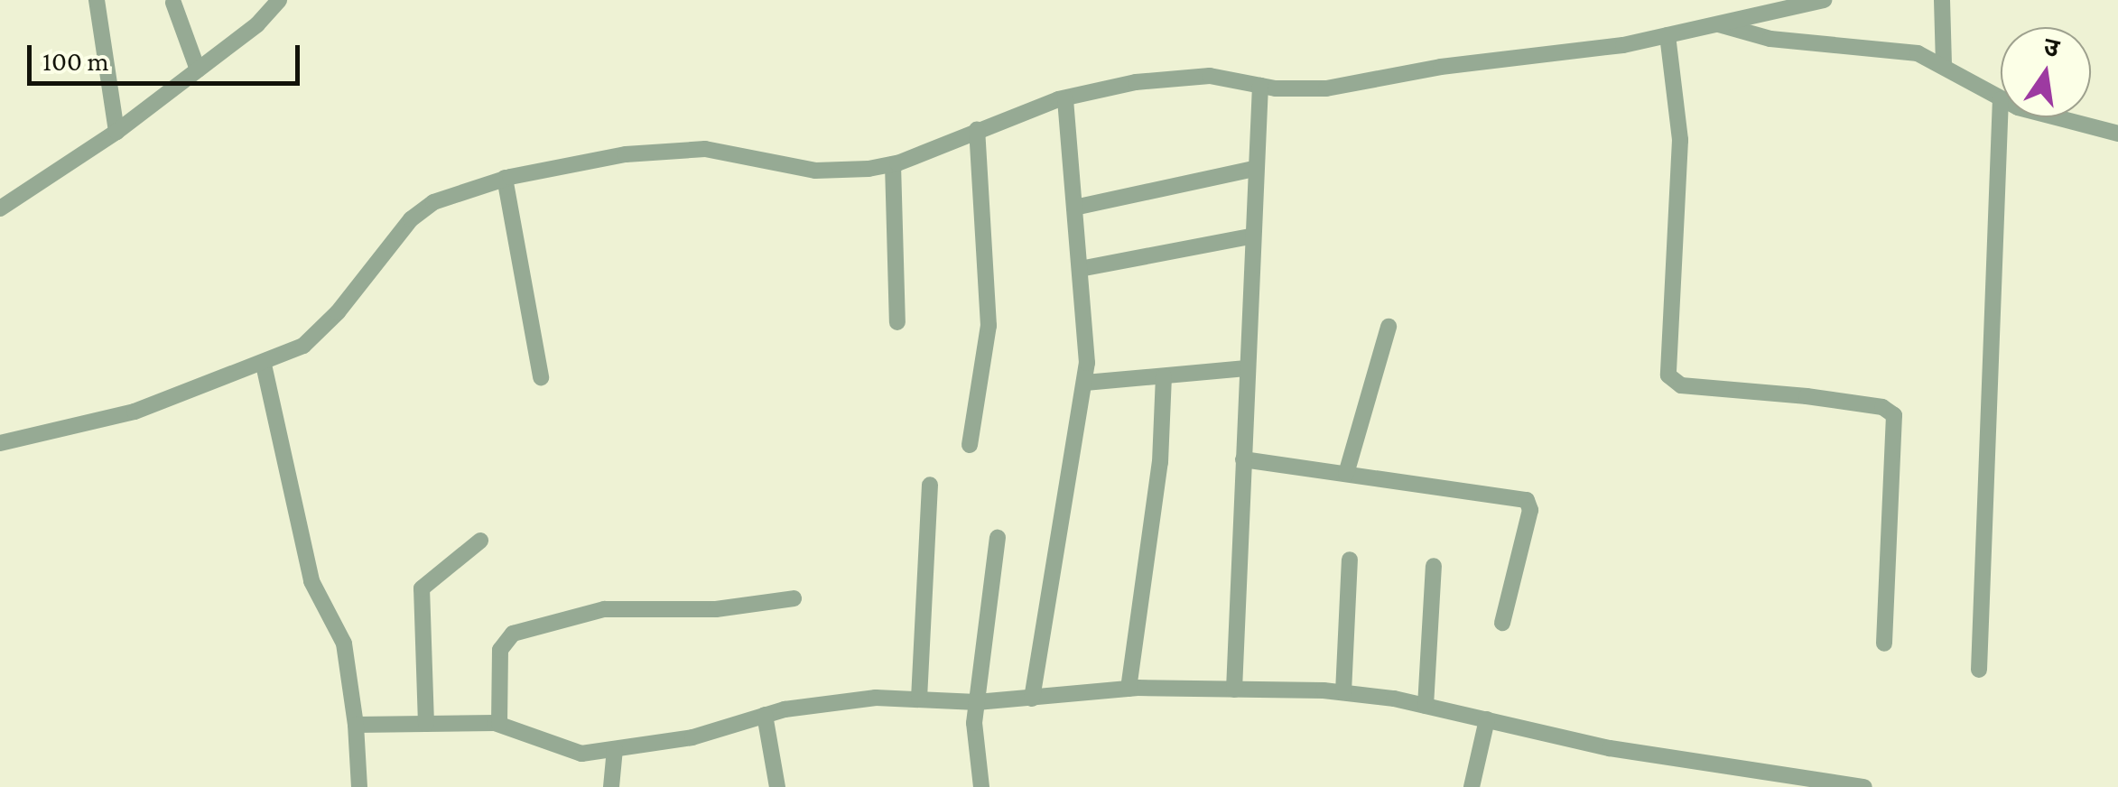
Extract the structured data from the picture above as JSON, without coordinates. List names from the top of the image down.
{
  "scale_bar": "100 m",
  "north": "top"
}
